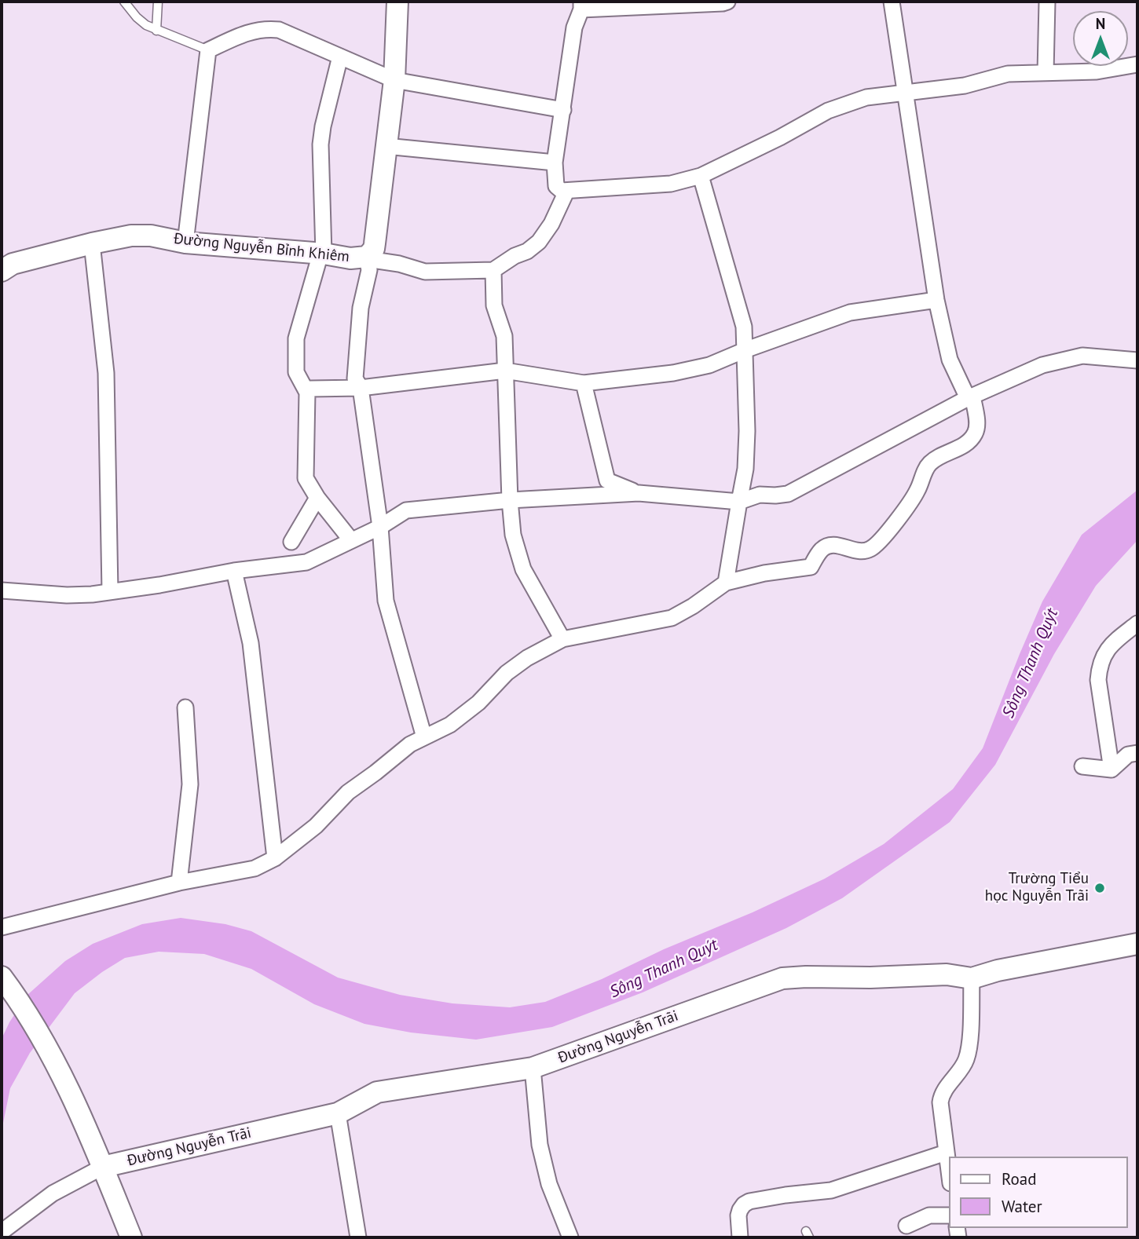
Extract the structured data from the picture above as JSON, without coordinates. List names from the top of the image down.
{
  "streets": {
    "street": ["Đường Nguyễn Bỉnh Khiêm", "Đường Nguyễn Trãi"]
  },
  "water": ["Sông Thanh Quýt"],
  "places": ["Trường Tiểu học Nguyễn Trãi"],
  "legend": ["Road", "Water"],
  "north": "top"
}
